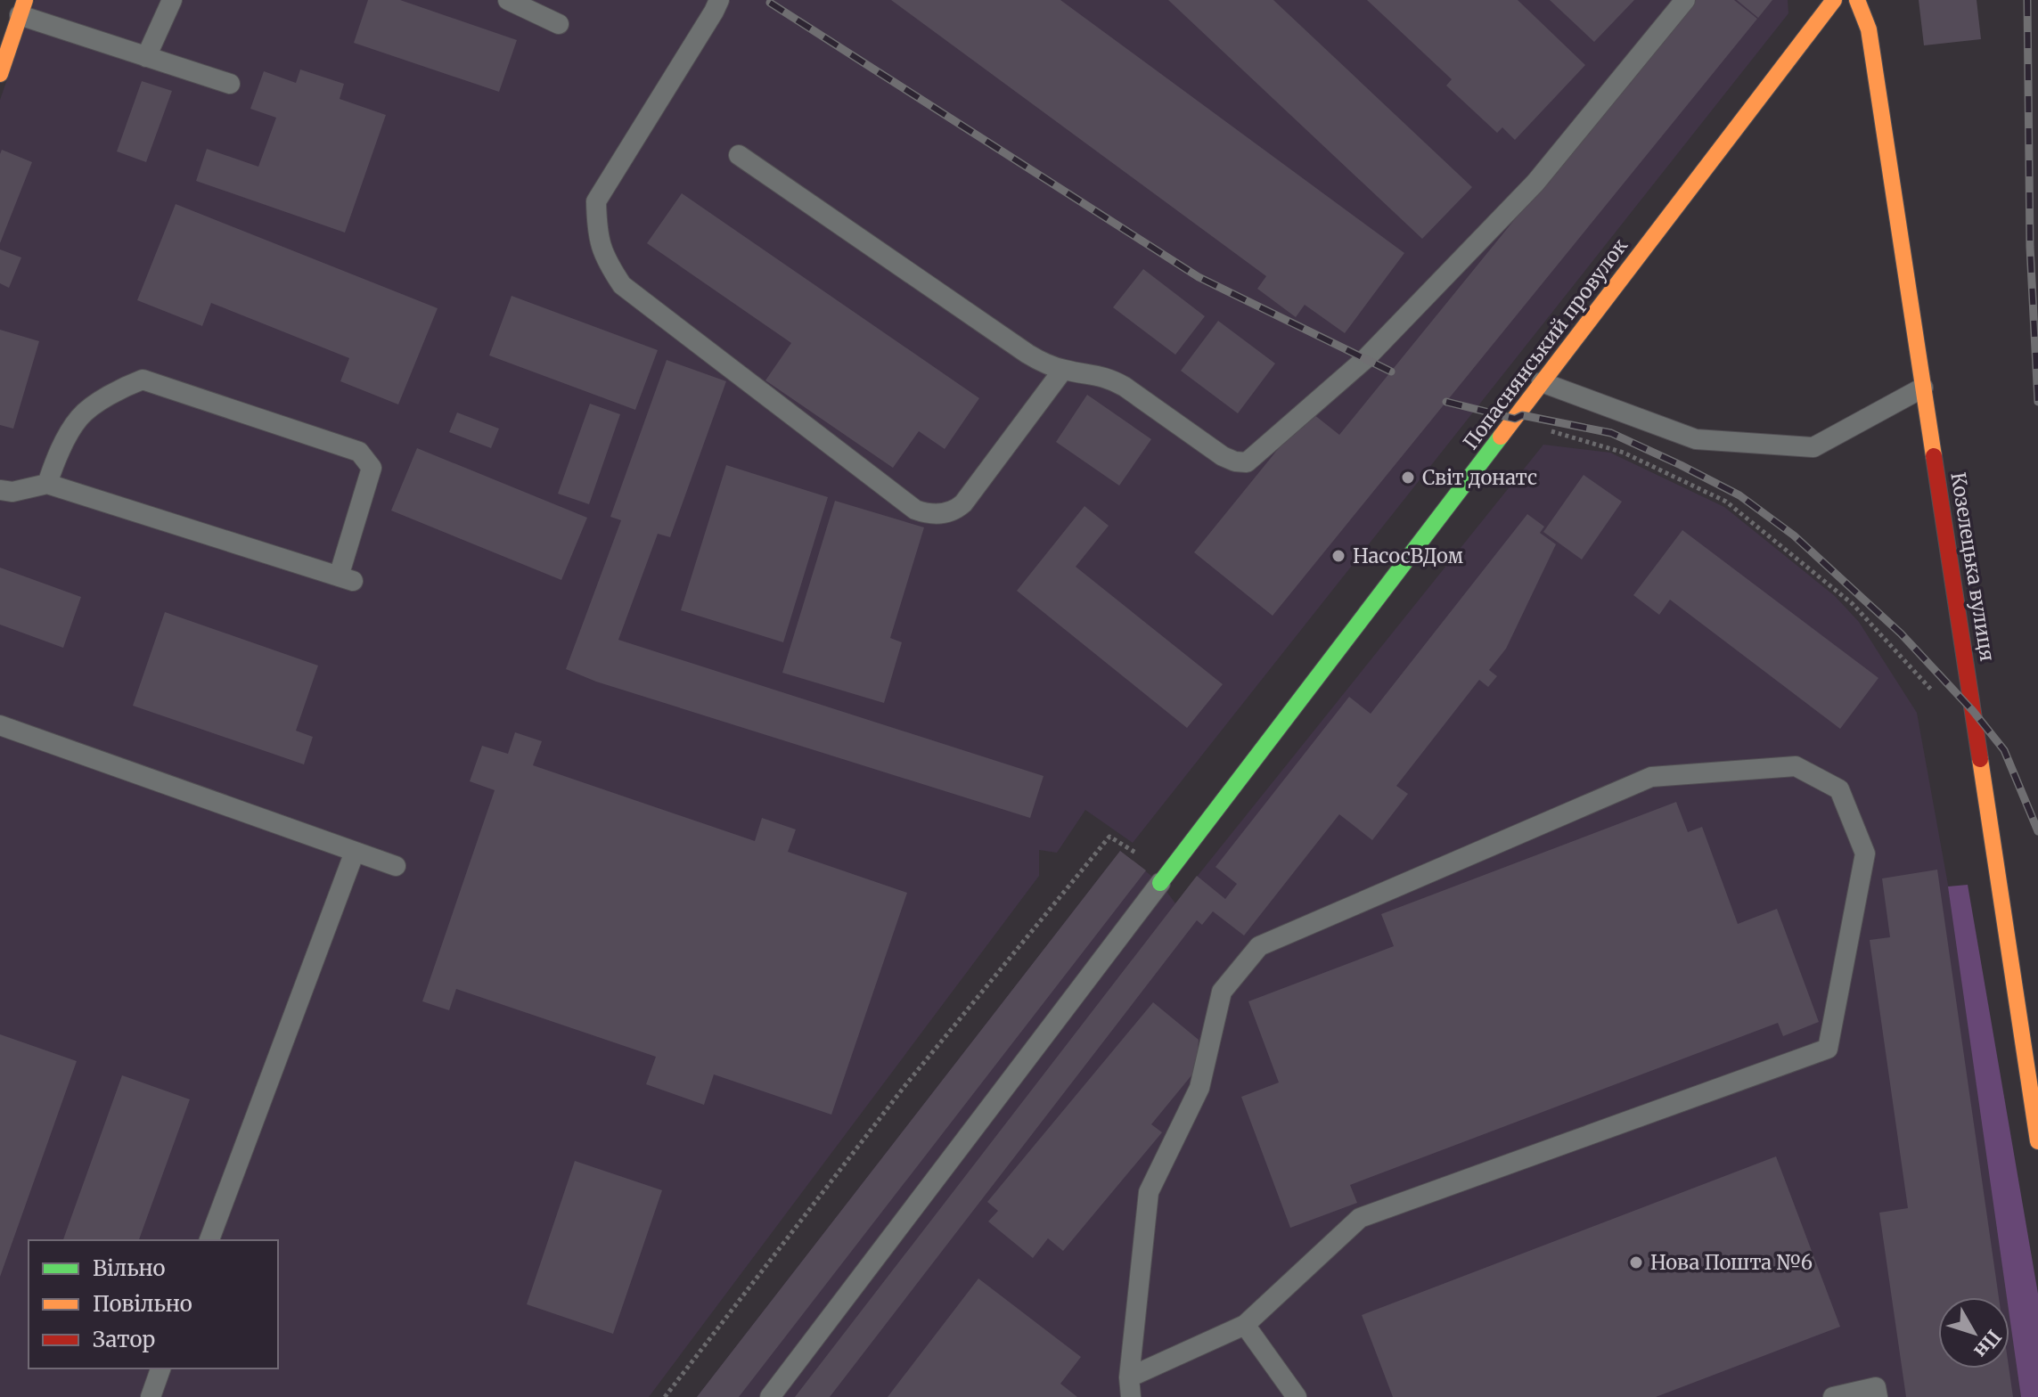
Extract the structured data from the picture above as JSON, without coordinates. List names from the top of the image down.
{
  "streets": {
    "street": ["Попаснянський провулок", "Козелецька вулиця"]
  },
  "places": ["Світ донатс", "НасосВДом", "Нова Пошта №6"],
  "legend": ["Вільно", "Повільно", "Затор"],
  "north": "bottom right"
}
